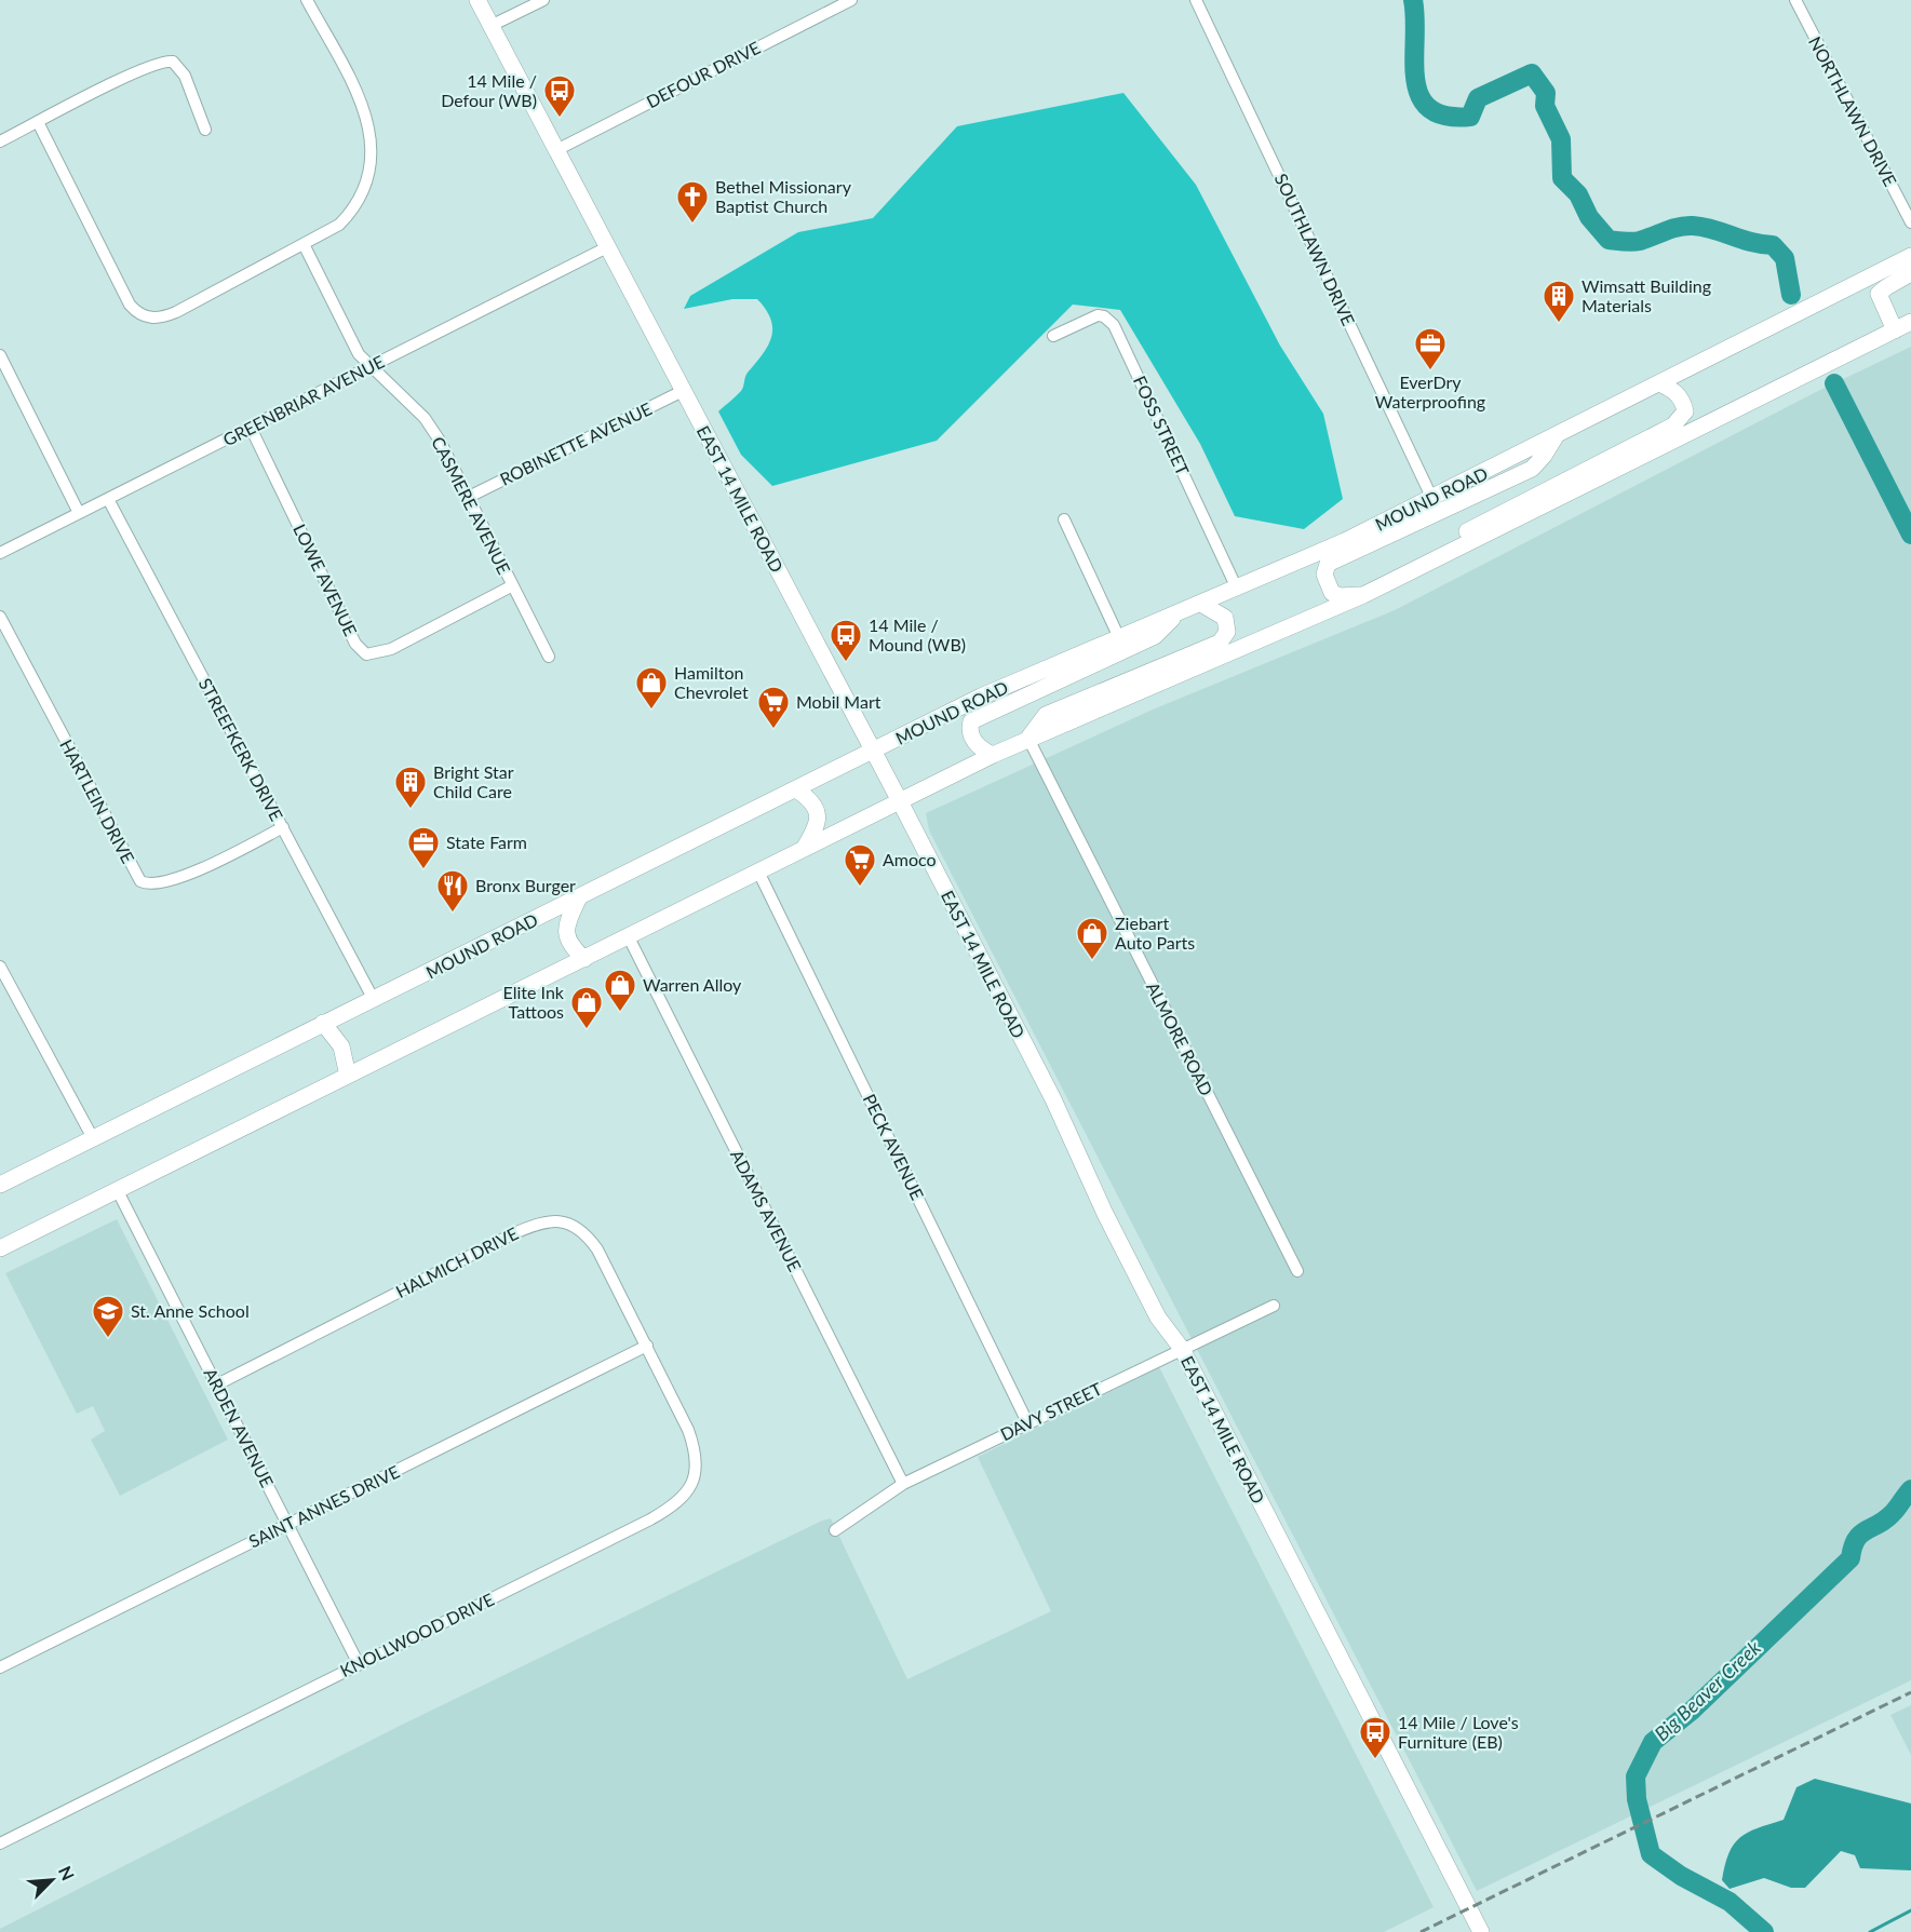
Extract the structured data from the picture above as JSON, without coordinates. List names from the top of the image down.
{
  "streets": {
    "main road": ["EAST 14 MILE ROAD", "MOUND ROAD"],
    "street": [
      "DEFOUR DRIVE",
      "NORTHLAWN DRIVE",
      "SOUTHLAWN DRIVE",
      "GREENBRIAR AVENUE",
      "FOSS STREET",
      "ROBINETTE AVENUE",
      "CASMERE AVENUE",
      "LOWE AVENUE",
      "STREEFKERK DRIVE",
      "HARTLEIN DRIVE",
      "ALMORE ROAD",
      "PECK AVENUE",
      "ADAMS AVENUE",
      "HALMICH DRIVE",
      "DAVY STREET",
      "ARDEN AVENUE",
      "SAINT ANNES DRIVE",
      "KNOLLWOOD DRIVE"
    ]
  },
  "crossings": [
    ["DEFOUR DRIVE", "EAST 14 MILE ROAD"],
    ["SOUTHLAWN DRIVE", "MOUND ROAD"],
    ["GREENBRIAR AVENUE", "EAST 14 MILE ROAD"],
    ["GREENBRIAR AVENUE", "CASMERE AVENUE"],
    ["GREENBRIAR AVENUE", "LOWE AVENUE"],
    ["GREENBRIAR AVENUE", "STREEFKERK DRIVE"],
    ["FOSS STREET", "MOUND ROAD"],
    ["ROBINETTE AVENUE", "EAST 14 MILE ROAD"],
    ["ROBINETTE AVENUE", "CASMERE AVENUE"],
    ["EAST 14 MILE ROAD", "MOUND ROAD"],
    ["EAST 14 MILE ROAD", "DAVY STREET"],
    ["MOUND ROAD", "STREEFKERK DRIVE"],
    ["CASMERE AVENUE", "LOWE AVENUE"],
    ["STREEFKERK DRIVE", "HARTLEIN DRIVE"],
    ["PECK AVENUE", "DAVY STREET"],
    ["ADAMS AVENUE", "DAVY STREET"],
    ["HALMICH DRIVE", "ARDEN AVENUE"],
    ["HALMICH DRIVE", "SAINT ANNES DRIVE"],
    ["HALMICH DRIVE", "KNOLLWOOD DRIVE"],
    ["ARDEN AVENUE", "SAINT ANNES DRIVE"],
    ["ARDEN AVENUE", "KNOLLWOOD DRIVE"],
    ["SAINT ANNES DRIVE", "KNOLLWOOD DRIVE"]
  ],
  "water": ["Big Beaver Creek"],
  "places": {
    "bus stop": ["14 Mile / Defour (WB)", "14 Mile / Mound (WB)", "14 Mile / Love's Furniture (EB)"],
    "church": ["Bethel Missionary Baptist Church"],
    "building": ["Wimsatt Building Materials", "Bright Star Child Care"],
    "office": ["EverDry Waterproofing", "State Farm"],
    "shop": [
      "Hamilton Chevrolet",
      "Ziebart Auto Parts",
      "Warren Alloy",
      "Elite Ink Tattoos"
    ],
    "supermarket": ["Mobil Mart", "Amoco"],
    "restaurant": ["Bronx Burger"],
    "school or university": ["St. Anne School"]
  },
  "north": "top right"
}
